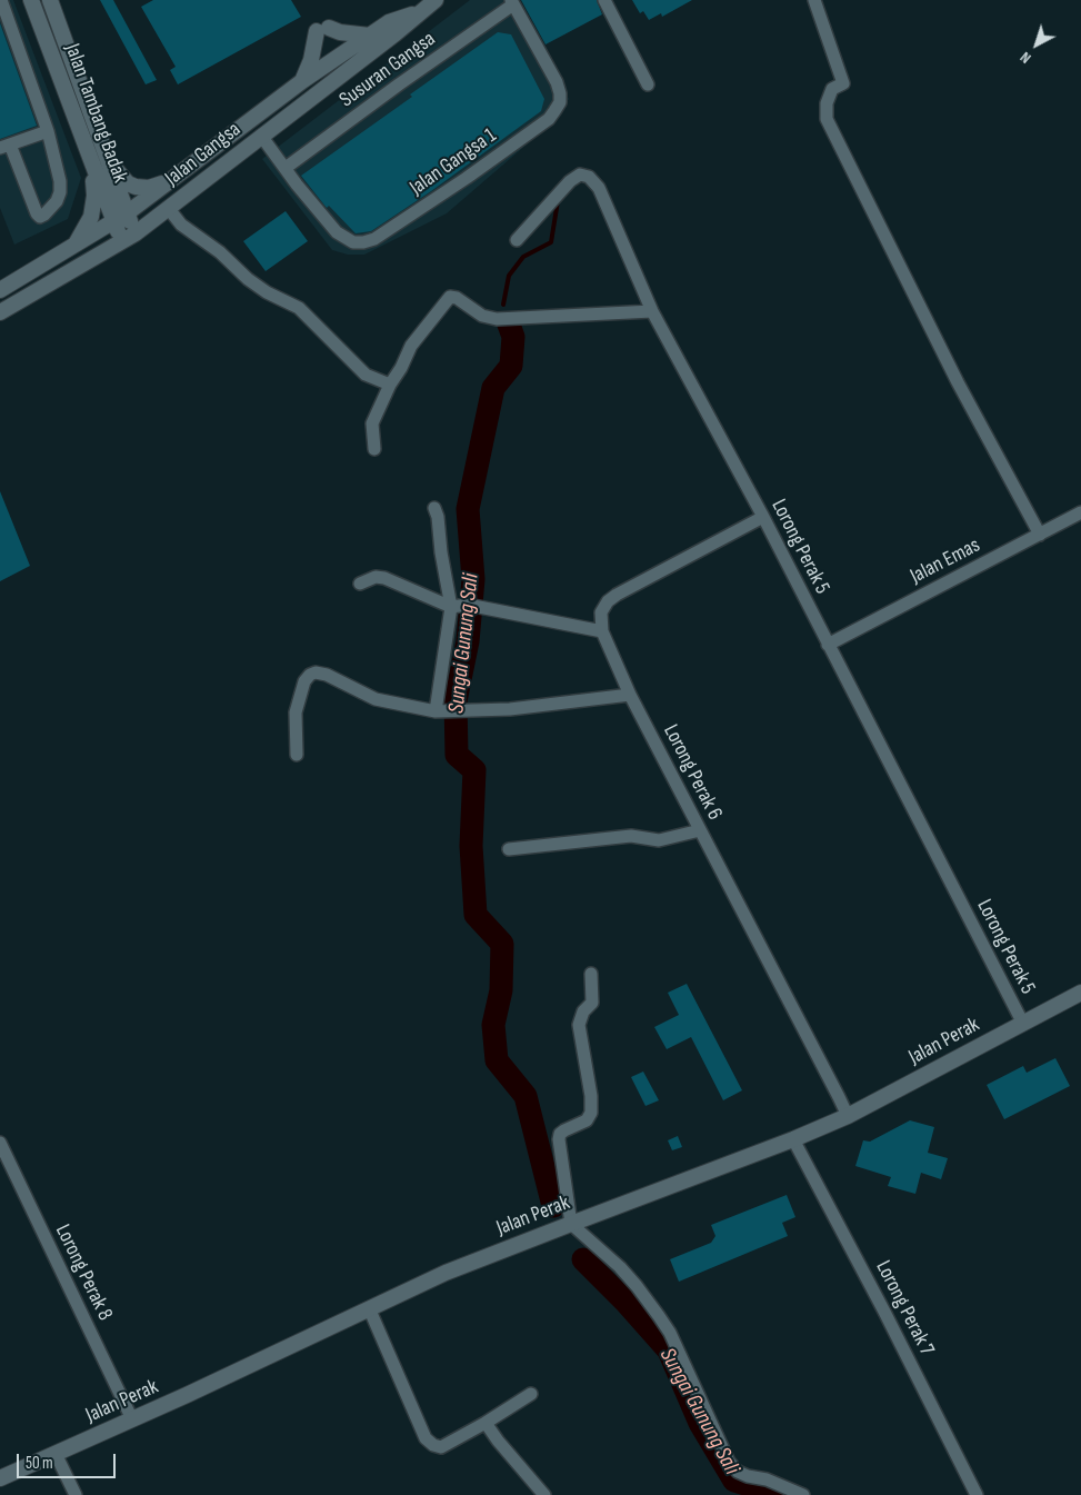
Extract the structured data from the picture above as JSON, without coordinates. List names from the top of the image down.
{
  "streets": {
    "main road": ["Jalan Tambang Badak", "Jalan Gangsa", "Jalan Perak"],
    "street": [
      "Susuran Gangsa",
      "Jalan Gangsa 1",
      "Lorong Perak 5",
      "Jalan Emas",
      "Lorong Perak 6",
      "Lorong Perak 8",
      "Lorong Perak 7"
    ]
  },
  "crossings": [
    ["Susuran Gangsa", "Jalan Gangsa 1"],
    ["Jalan Tambang Badak", "Jalan Gangsa"],
    ["Jalan Gangsa", "Jalan Gangsa 1"],
    ["Lorong Perak 5", "Jalan Emas"],
    ["Lorong Perak 5", "Jalan Perak"],
    ["Lorong Perak 6", "Jalan Perak"],
    ["Jalan Perak", "Lorong Perak 8"],
    ["Jalan Perak", "Lorong Perak 7"]
  ],
  "water": ["Sungai Gunung Sali"],
  "scale_bar": "50 m",
  "north": "bottom left"
}
